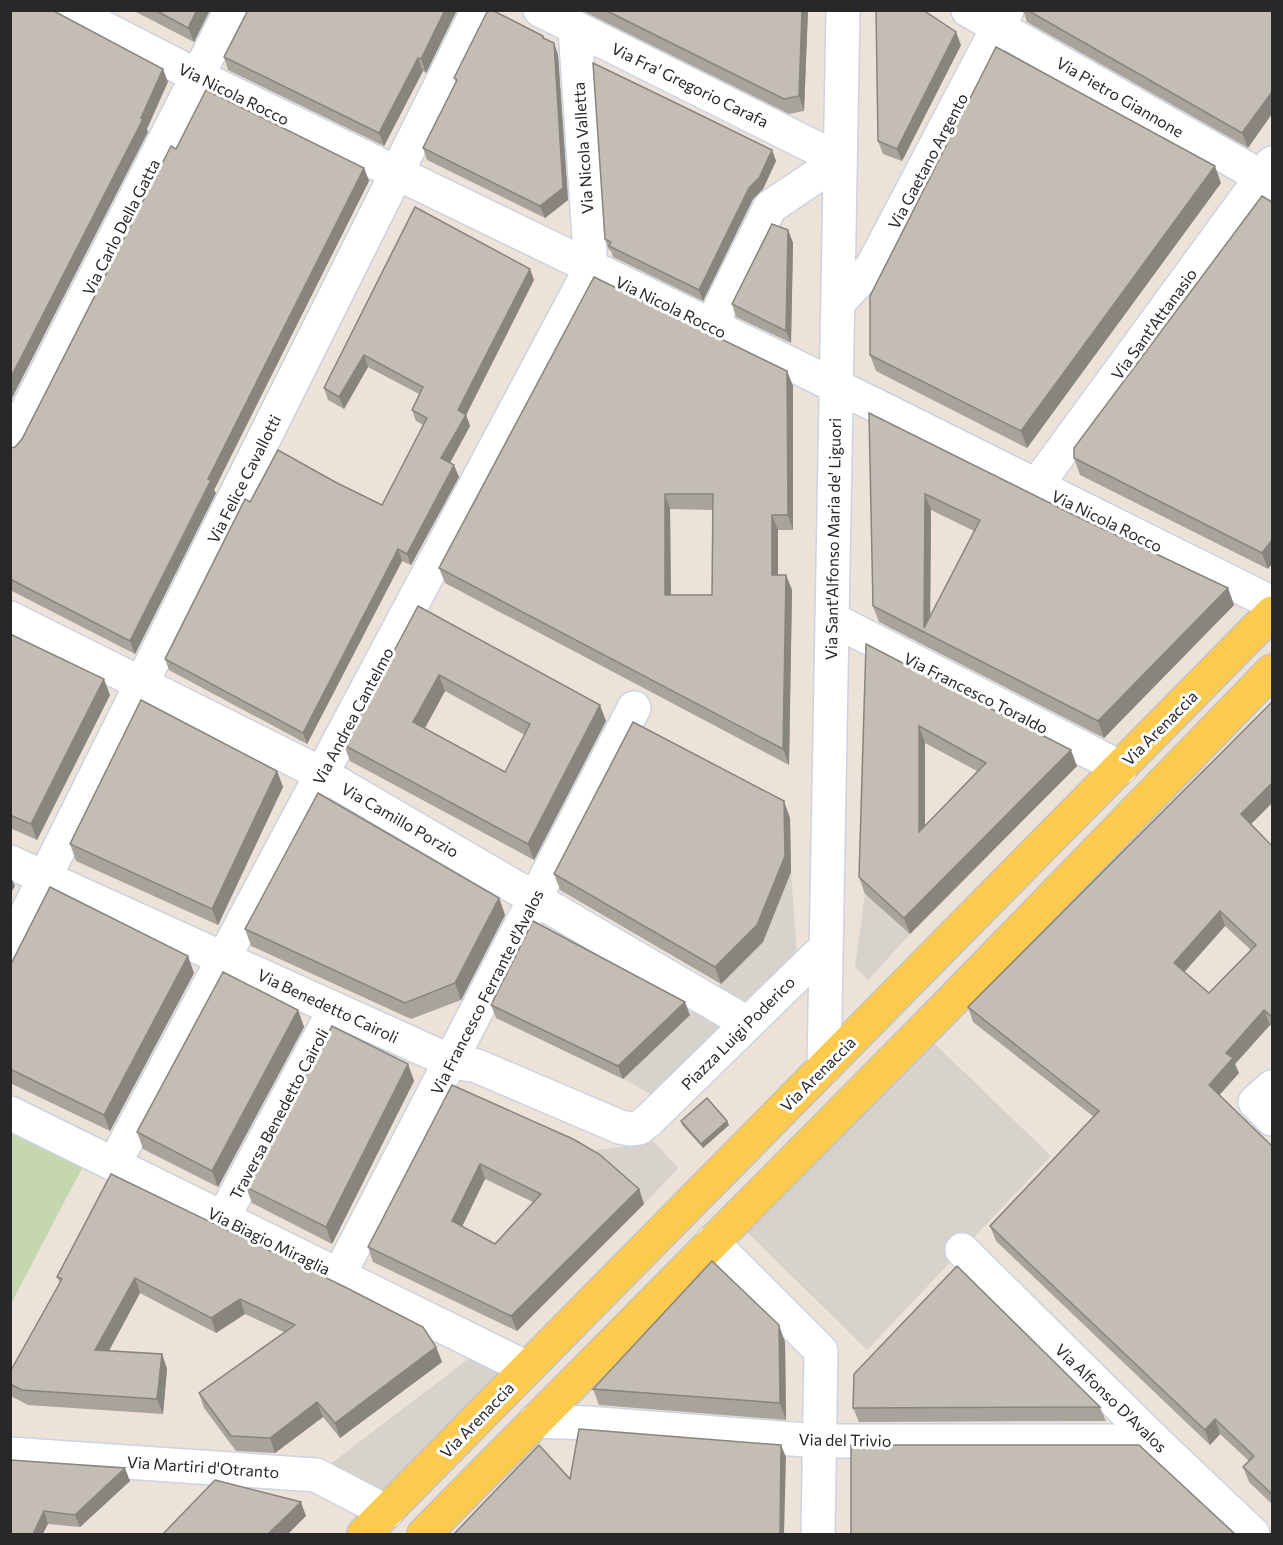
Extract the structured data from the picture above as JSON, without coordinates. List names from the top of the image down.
{
  "streets": {
    "main road": ["Via Arenaccia"],
    "street": [
      "Via Fra' Gregorio Carafa",
      "Via Nicola Rocco",
      "Via Pietro Giannone",
      "Via Nicola Valletta",
      "Via Gaetano Argento",
      "Via Carlo Della Gatta",
      "Via Sant'Attanasio",
      "Via Felice Cavallotti",
      "Via Sant'Alfonso Maria de' Liguori",
      "Via Francesco Toraldo",
      "Via Andrea Cantelmo",
      "Via Camillo Porzio",
      "Via Francesco Ferrante d'Avalos",
      "Via Benedetto Cairoli",
      "Piazza Luigi Poderico",
      "Traversa Benedetto Cairoli",
      "Via Biagio Miraglia",
      "Via Alfonso D'Avalos",
      "Via del Trivio",
      "Via Martiri d'Otranto"
    ]
  },
  "crossings": [
    ["Via Fra' Gregorio Carafa", "Via Nicola Valletta"],
    ["Via Fra' Gregorio Carafa", "Via Sant'Alfonso Maria de' Liguori"],
    ["Via Nicola Rocco", "Via Nicola Valletta"],
    ["Via Nicola Rocco", "Via Carlo Della Gatta"],
    ["Via Nicola Rocco", "Via Sant'Attanasio"],
    ["Via Nicola Rocco", "Via Felice Cavallotti"],
    ["Via Nicola Rocco", "Via Sant'Alfonso Maria de' Liguori"],
    ["Via Nicola Rocco", "Via Andrea Cantelmo"],
    ["Via Pietro Giannone", "Via Gaetano Argento"],
    ["Via Pietro Giannone", "Via Sant'Attanasio"],
    ["Via Nicola Valletta", "Via Andrea Cantelmo"],
    ["Via Gaetano Argento", "Via Sant'Alfonso Maria de' Liguori"],
    ["Via Felice Cavallotti", "Via Camillo Porzio"],
    ["Via Felice Cavallotti", "Via Benedetto Cairoli"],
    ["Via Sant'Alfonso Maria de' Liguori", "Via Francesco Toraldo"],
    ["Via Sant'Alfonso Maria de' Liguori", "Via Arenaccia"],
    ["Via Sant'Alfonso Maria de' Liguori", "Piazza Luigi Poderico"],
    ["Via Francesco Toraldo", "Via Arenaccia"],
    ["Via Andrea Cantelmo", "Via Camillo Porzio"],
    ["Via Andrea Cantelmo", "Via Benedetto Cairoli"],
    ["Via Andrea Cantelmo", "Via Biagio Miraglia"],
    ["Via Arenaccia", "Via Biagio Miraglia"],
    ["Via Arenaccia", "Via Martiri d'Otranto"],
    ["Via Camillo Porzio", "Via Francesco Ferrante d'Avalos"],
    ["Via Camillo Porzio", "Piazza Luigi Poderico"],
    ["Via Francesco Ferrante d'Avalos", "Via Benedetto Cairoli"],
    ["Via Francesco Ferrante d'Avalos", "Via Biagio Miraglia"],
    ["Via Benedetto Cairoli", "Piazza Luigi Poderico"],
    ["Via Benedetto Cairoli", "Traversa Benedetto Cairoli"],
    ["Traversa Benedetto Cairoli", "Via Biagio Miraglia"],
    ["Via Alfonso D'Avalos", "Via del Trivio"]
  ]
}
